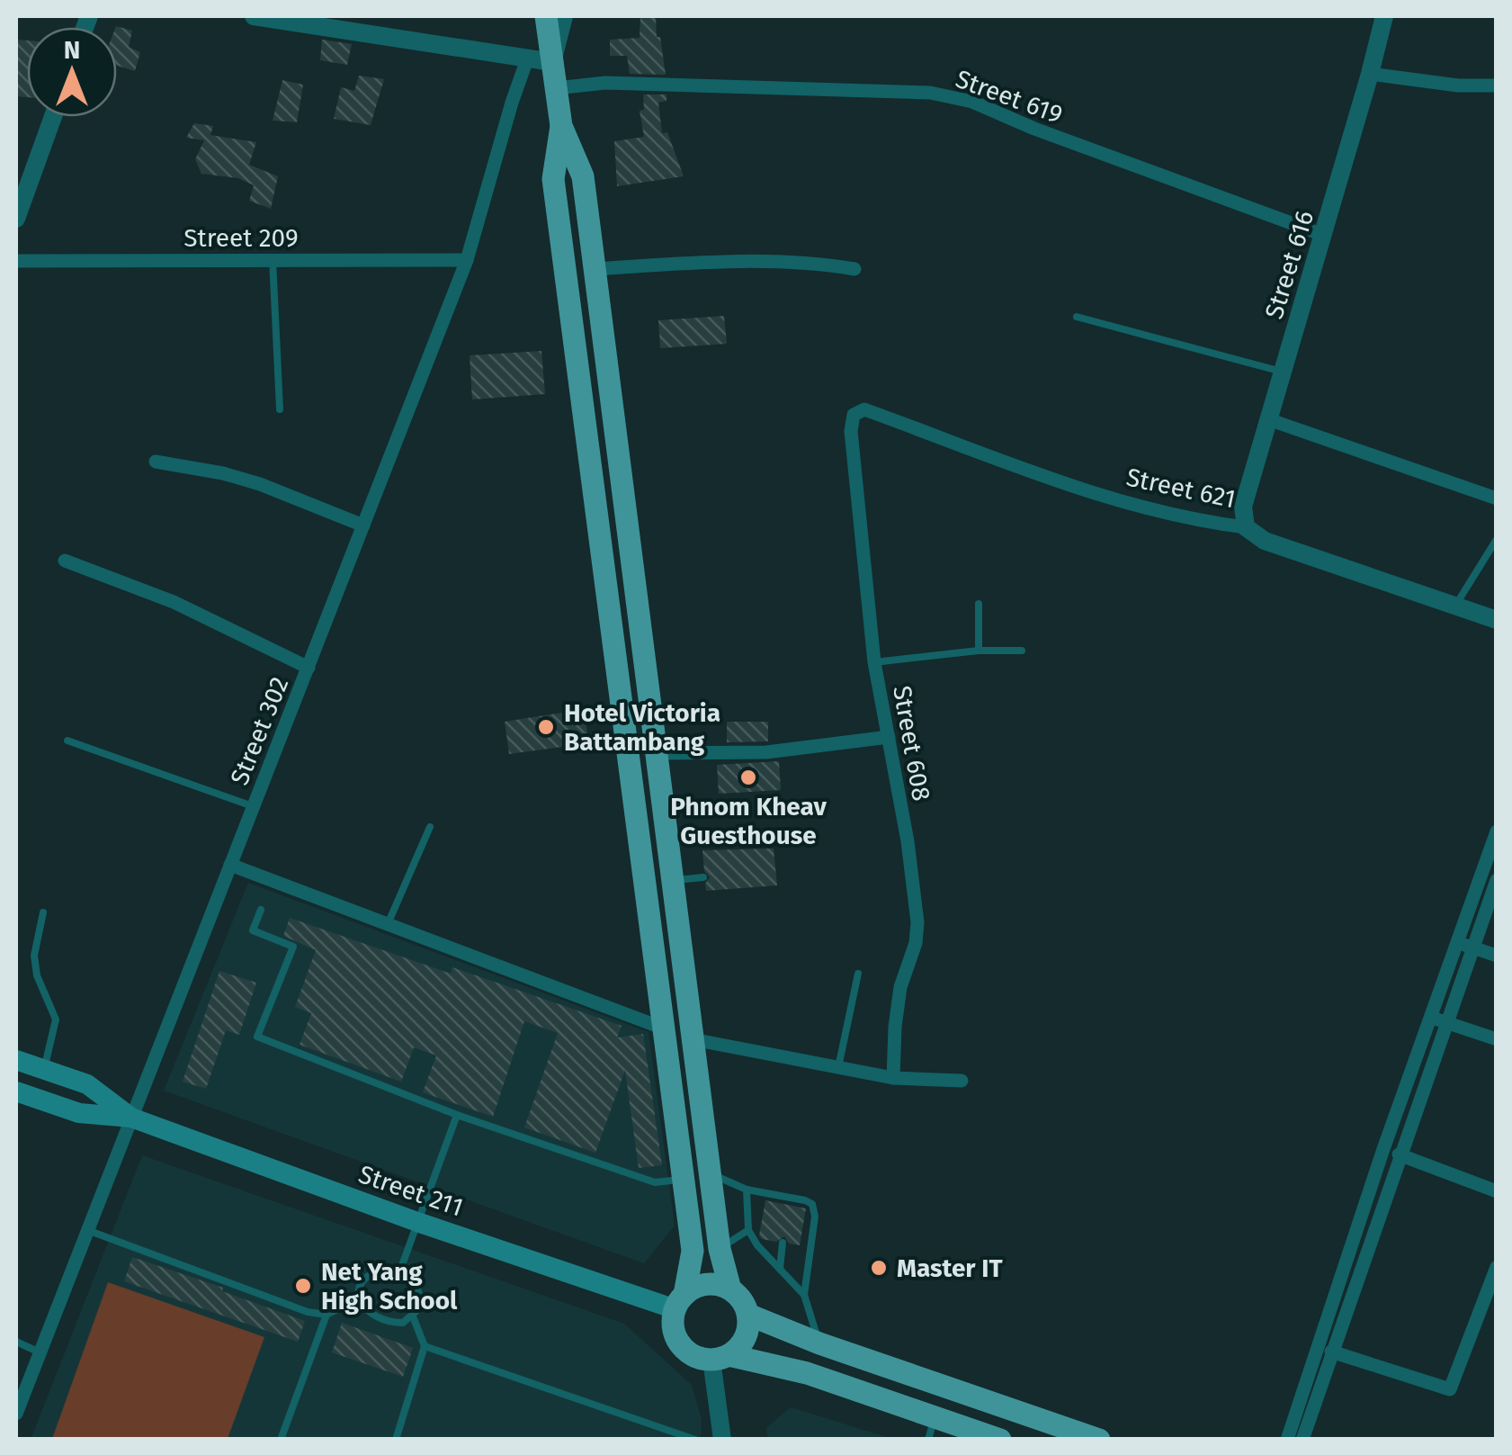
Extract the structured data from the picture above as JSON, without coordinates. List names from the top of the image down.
{
  "streets": {
    "main road": ["Street 211"],
    "street": [
      "Street 619",
      "Street 209",
      "Street 616",
      "Street 621",
      "Street 302",
      "Street 608"
    ]
  },
  "crossings": [
    ["Street 619", "Street 616"],
    ["Street 209", "Street 302"],
    ["Street 616", "Street 621"],
    ["Street 621", "Street 608"],
    ["Street 302", "Street 211"]
  ],
  "places": [
    "Hotel Victoria Battambang",
    "Phnom Kheav Guesthouse",
    "Master IT",
    "Net Yang High School"
  ],
  "north": "top"
}
